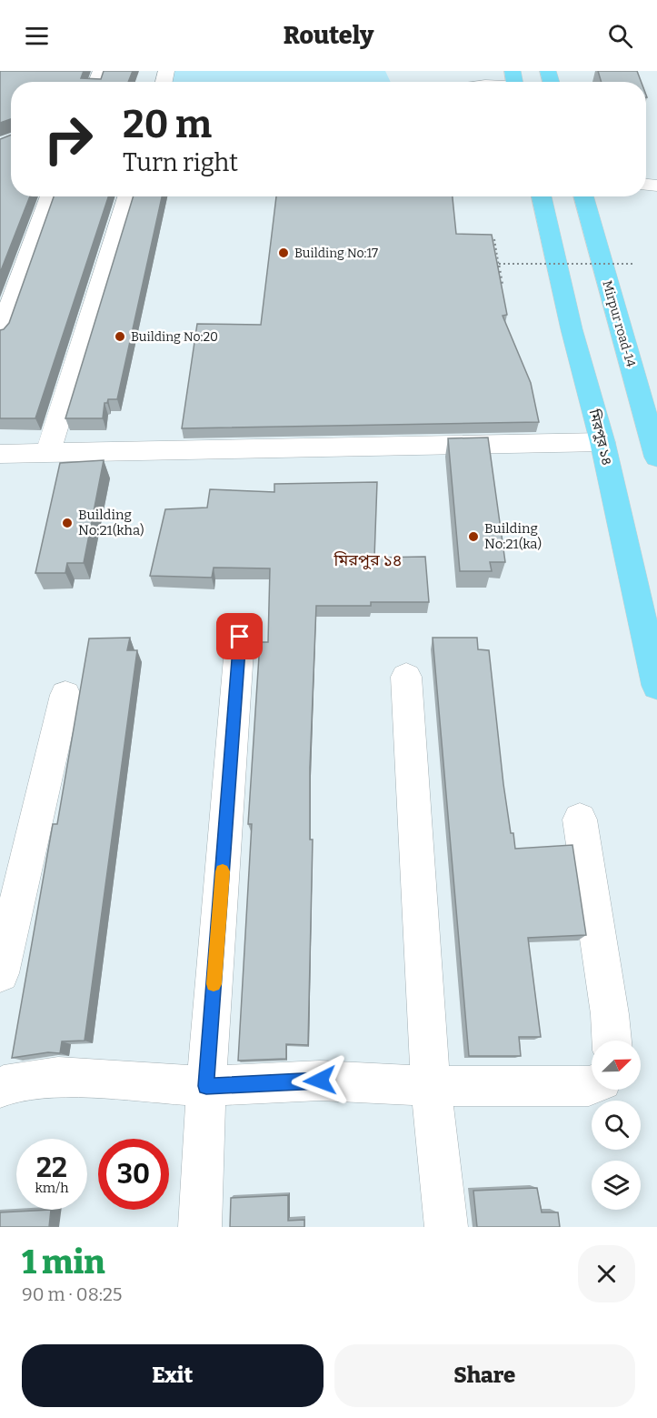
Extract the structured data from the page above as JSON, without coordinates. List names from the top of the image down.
{
  "streets": {
    "main road": ["Mirpur road-14", "মিরপুর ১৪"]
  },
  "districts": ["মিরপুর ১৪"],
  "places": [
    "Building No:17",
    "Building No:20",
    "Building No:21(kha)",
    "Building No:21(ka)"
  ],
  "north": "top right",
  "page": {
    "header": "Routely",
    "turn": ["20 m", "Turn right"],
    "speed": "22 km/h",
    "limit": "30",
    "heading": ["1 min", "90 m · 08:25"],
    "buttons": ["Exit", "Share"]
  }
}
